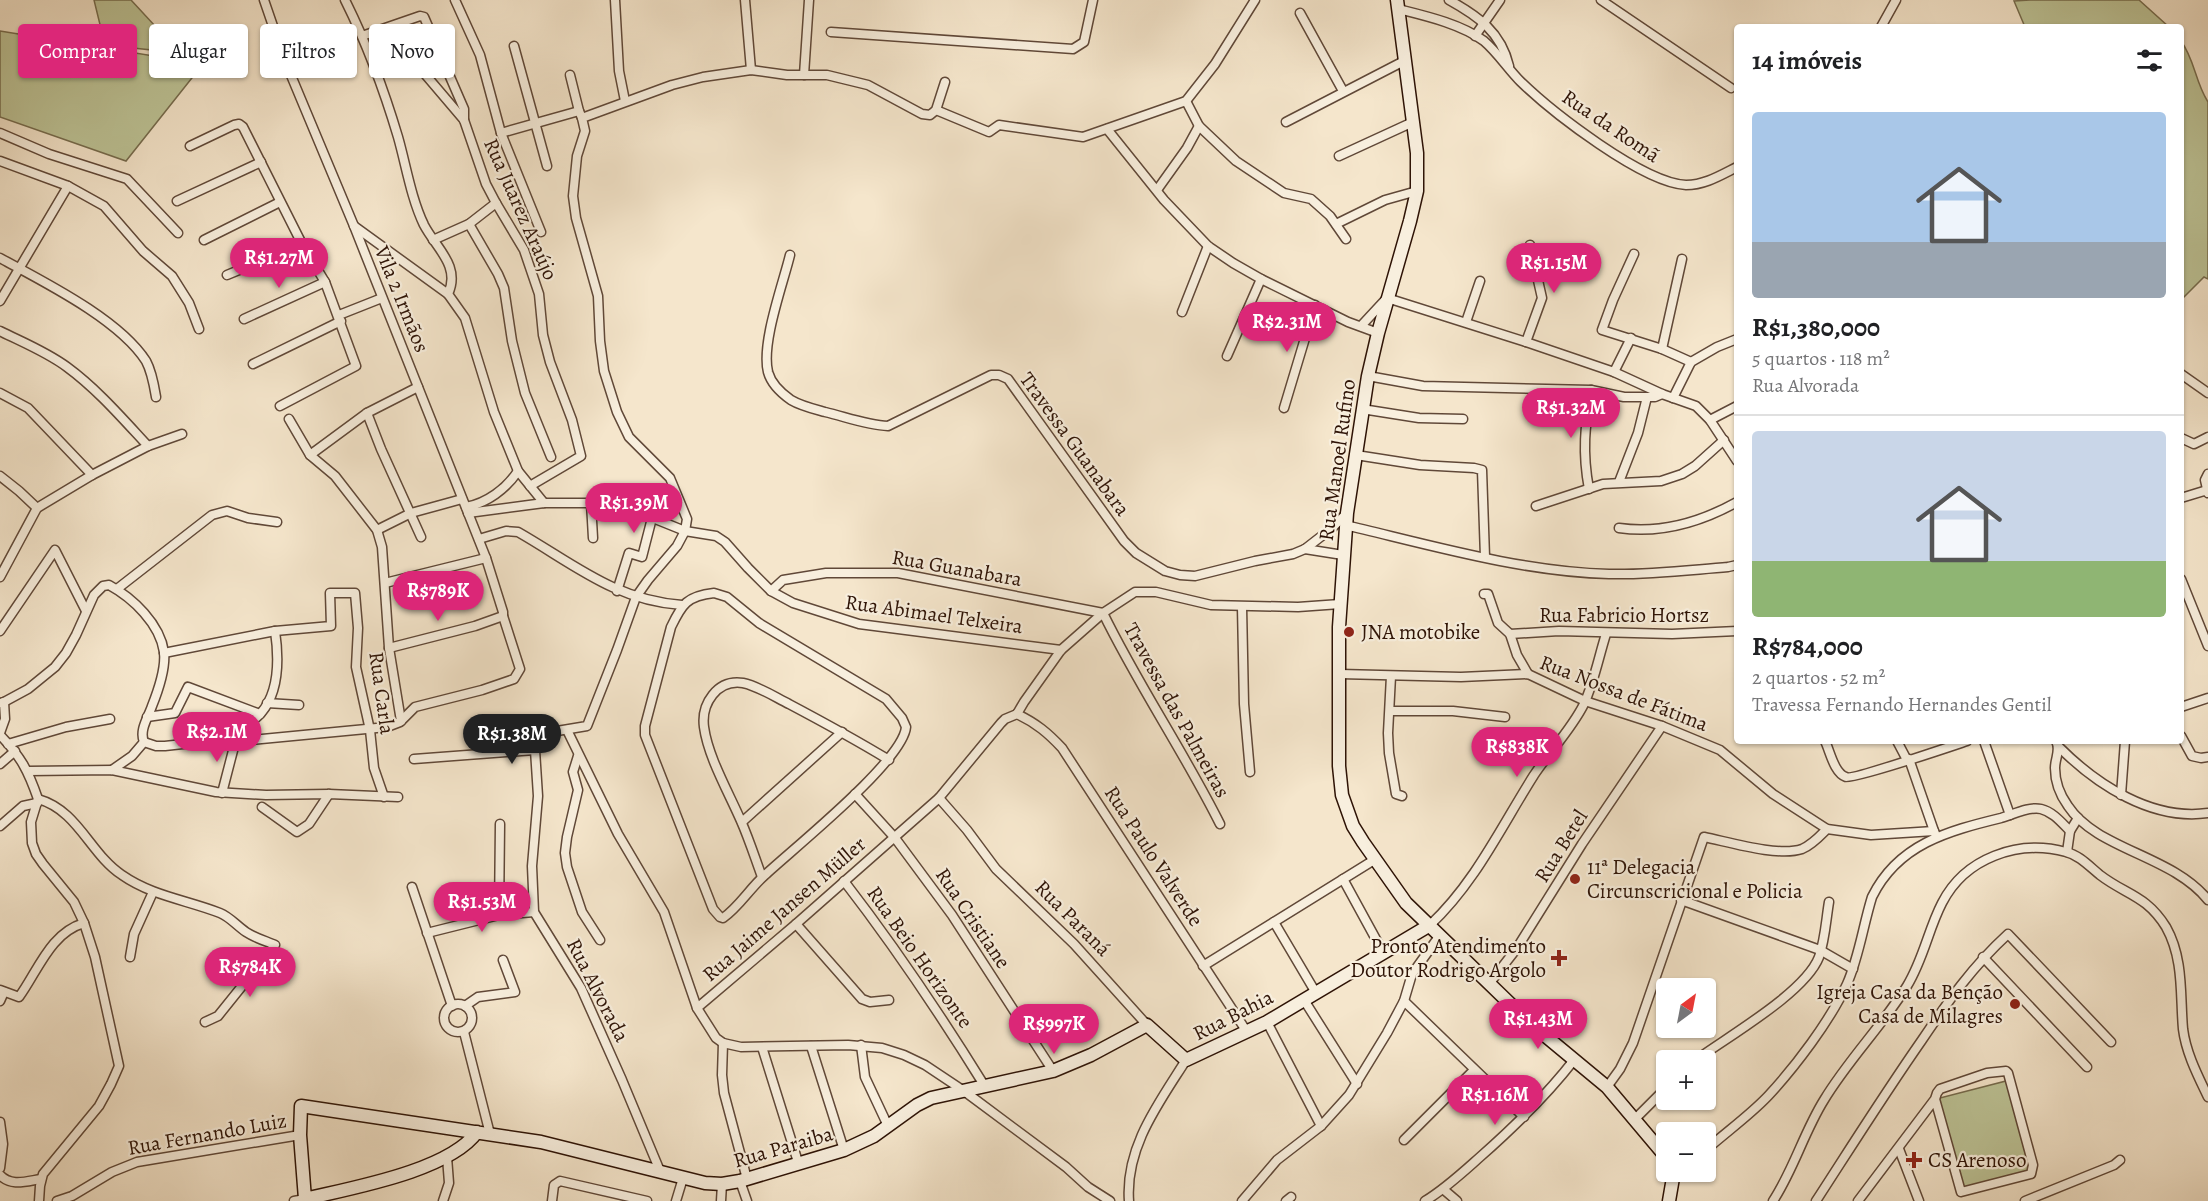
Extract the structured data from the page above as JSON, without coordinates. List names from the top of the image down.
{
  "streets": {
    "street": [
      "Rua da Romã",
      "Rua Juarez Araújo",
      "Vila 2 Irmãos",
      "Travessa Guanabara",
      "Rua Manoel Rufino",
      "Rua Guanabara",
      "Rua Abimael Telxeira",
      "Rua Fabricio Hortsz",
      "Rua Carla",
      "Rua Nossa de Fátima",
      "Travessa das Palmeiras",
      "Rua Betel",
      "Rua Paulo Valverde",
      "Rua Jaime Jansen Müller",
      "Rua Cristiane",
      "Rua Paraná",
      "Rua Beio Horizonte",
      "Rua Alvorada",
      "Rua Bahia",
      "Rua Fernando Luiz",
      "Rua Paraiba"
    ]
  },
  "crossings": [
    ["Rua da Romã", "Rua Manoel Rufino"],
    ["Vila 2 Irmãos", "Rua Abimael Telxeira"],
    ["Travessa Guanabara", "Rua Manoel Rufino"],
    ["Rua Manoel Rufino", "Rua Nossa de Fátima"],
    ["Rua Manoel Rufino", "Rua Betel"],
    ["Rua Manoel Rufino", "Rua Bahia"],
    ["Rua Guanabara", "Rua Abimael Telxeira"],
    ["Rua Guanabara", "Travessa das Palmeiras"],
    ["Rua Fabricio Hortsz", "Rua Nossa de Fátima"],
    ["Rua Nossa de Fátima", "Rua Betel"],
    ["Rua Paulo Valverde", "Rua Jaime Jansen Müller"],
    ["Rua Paulo Valverde", "Rua Bahia"],
    ["Rua Jaime Jansen Müller", "Rua Cristiane"],
    ["Rua Jaime Jansen Müller", "Rua Paraná"],
    ["Rua Jaime Jansen Müller", "Rua Beio Horizonte"],
    ["Rua Cristiane", "Rua Paraiba"],
    ["Rua Paraná", "Rua Bahia"],
    ["Rua Paraná", "Rua Paraiba"],
    ["Rua Beio Horizonte", "Rua Paraiba"],
    ["Rua Alvorada", "Rua Paraiba"],
    ["Rua Fernando Luiz", "Rua Paraiba"]
  ],
  "places": {
    "other": ["JNA motobike", "11ª Delegacia Circunscricional e Policia", "Igreja Casa da Benção Casa de Milagres"],
    "health": ["Pronto Atendimento Doutor Rodrigo Argolo", "CS Arenoso"]
  },
  "north": "top right",
  "page": {
    "chip": [
      "Comprar",
      "Alugar",
      "Filtros",
      "Novo"
    ],
    "heading": "14 imóveis",
    "list": [
      {
        "name": "R$1,380,000",
        "note": "5 quartos · 118 m² · Rua Alvorada"
      },
      {
        "name": "R$784,000",
        "note": "2 quartos · 52 m² · Travessa Fernando Hernandes Gentil"
      }
    ],
    "price": [
      "R$1.27M",
      "R$1.15M",
      "R$2.31M",
      "R$1.32M",
      "R$1.39M",
      "R$789K",
      "R$2.1M",
      "R$1.38M",
      "R$838K",
      "R$1.53M",
      "R$784K",
      "R$1.43M",
      "R$997K",
      "R$1.16M"
    ],
    "map_buttons": ["+", "−"]
  }
}
